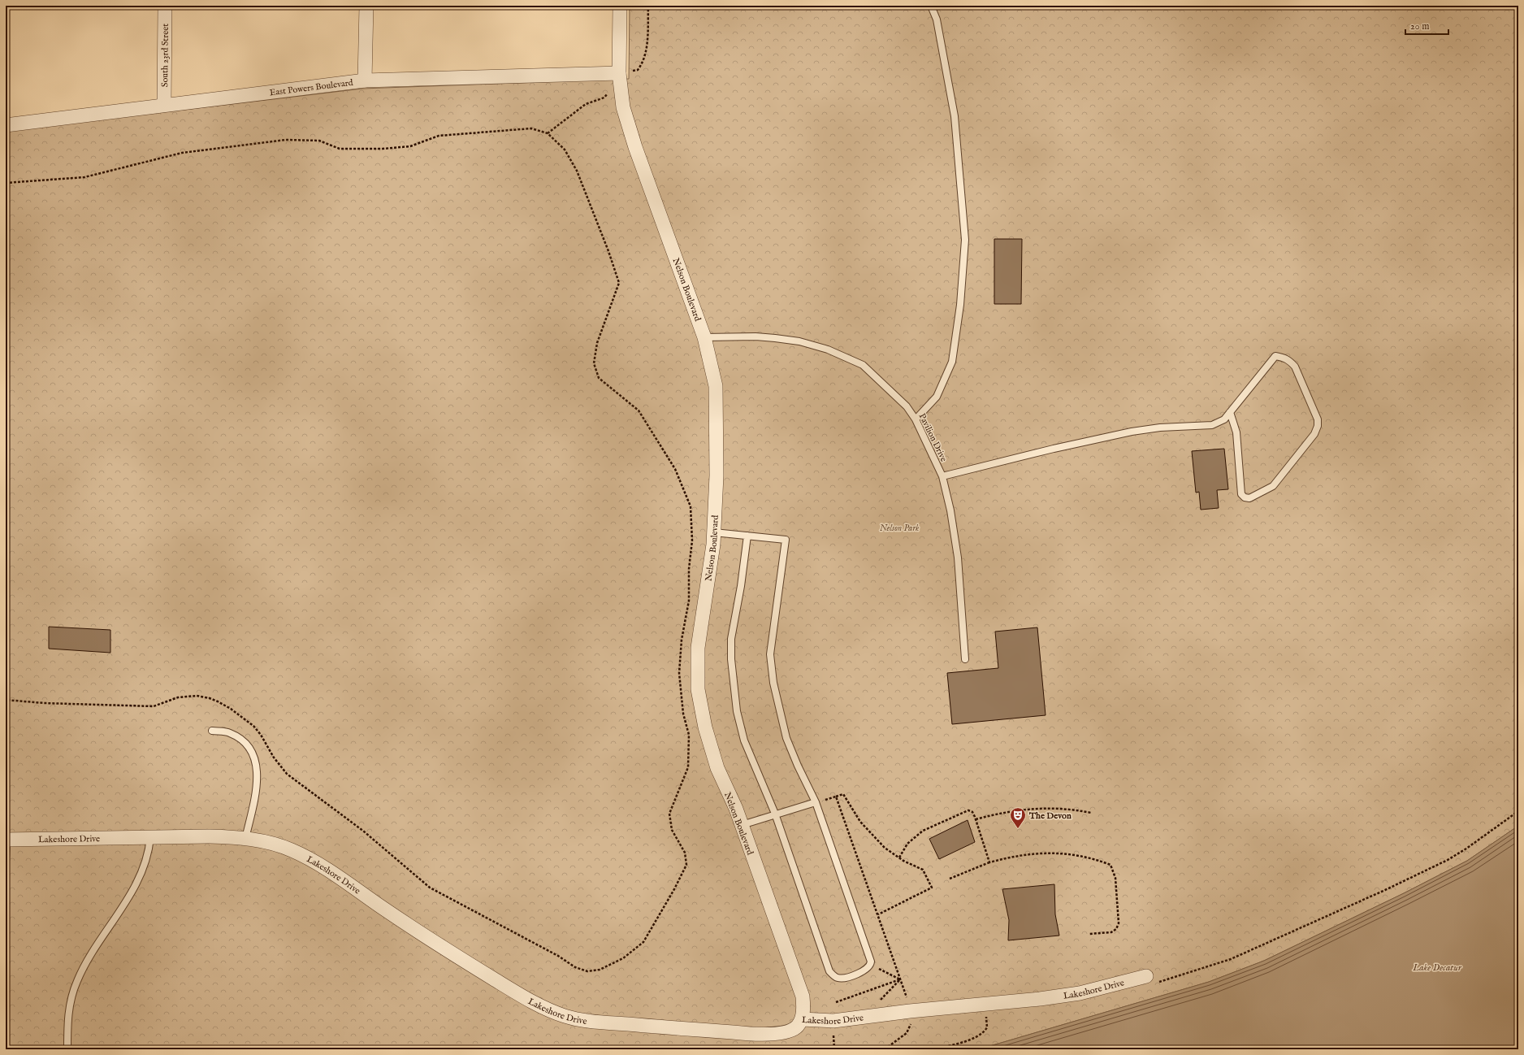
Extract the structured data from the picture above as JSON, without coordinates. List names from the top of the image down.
{
  "streets": {
    "street": [
      "South 23rd Street",
      "East Powers Boulevard",
      "Nelson Boulevard",
      "Lakeshore Drive"
    ],
    "lane": ["Pavilion Drive"]
  },
  "crossings": [
    ["South 23rd Street", "East Powers Boulevard"],
    ["East Powers Boulevard", "Nelson Boulevard"],
    ["Nelson Boulevard", "Pavilion Drive"],
    ["Nelson Boulevard", "Lakeshore Drive"]
  ],
  "water": ["Lake Decatur"],
  "parks": ["Nelson Park"],
  "places": {
    "theatre": ["The Devon"]
  },
  "scale_bar": "20 m"
}
